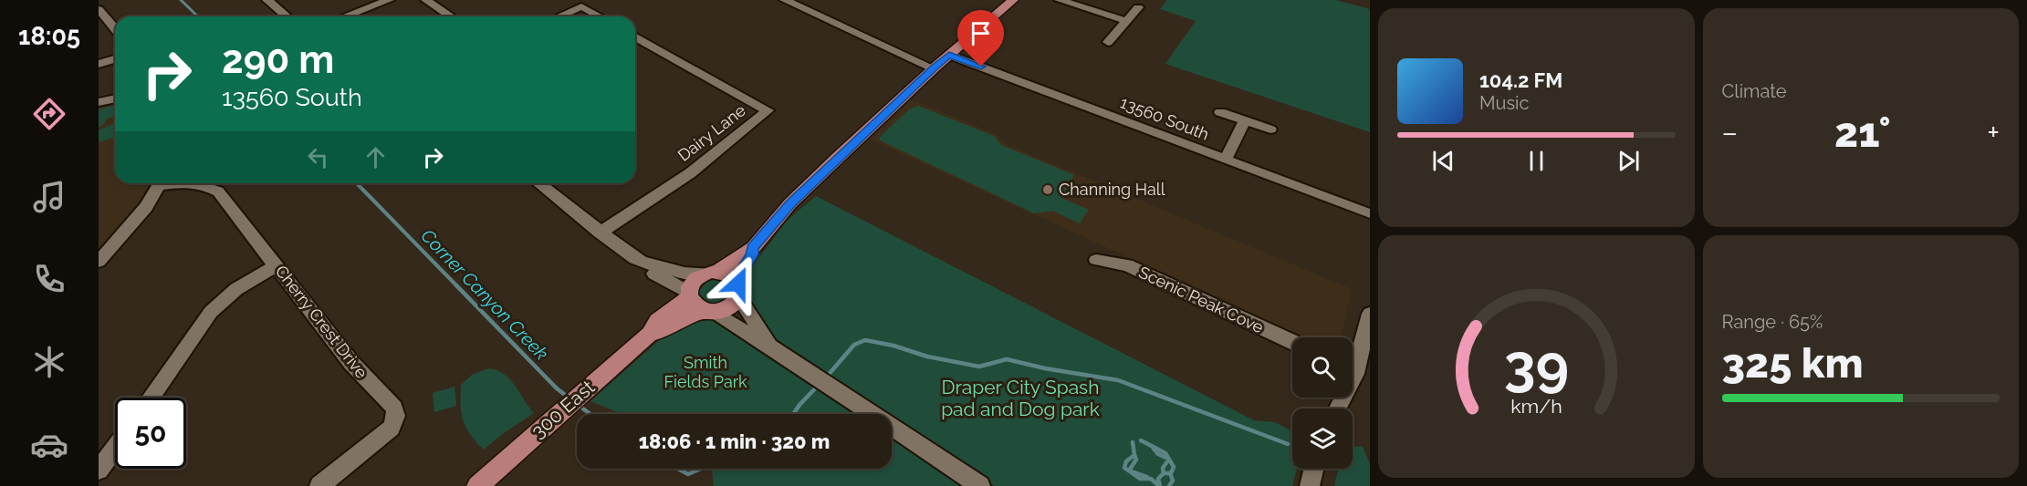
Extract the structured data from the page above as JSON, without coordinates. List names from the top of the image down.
{
  "streets": {
    "main road": ["300 East"],
    "street": [
      "13560 South",
      "Dairy Lane",
      "Scenic Peak Cove",
      "Cherry Crest Drive"
    ]
  },
  "water": ["Corner Canyon Creek"],
  "parks": ["Smith Fields Park", "Draper City Spash pad and Dog park"],
  "places": ["Channing Hall"],
  "page": {
    "tabs": "18:05",
    "tile": [
      "Climate",
      ["Range · 65%", "325 km"]
    ],
    "turn": ["290 m", "13560 South"],
    "song": ["104.2 FM", "Music"],
    "heat": ["−", "21°", "+"],
    "limit": "50",
    "trip": "18:06 · 1 min · 320 m",
    "gauge": ["39", "km/h"]
  }
}
